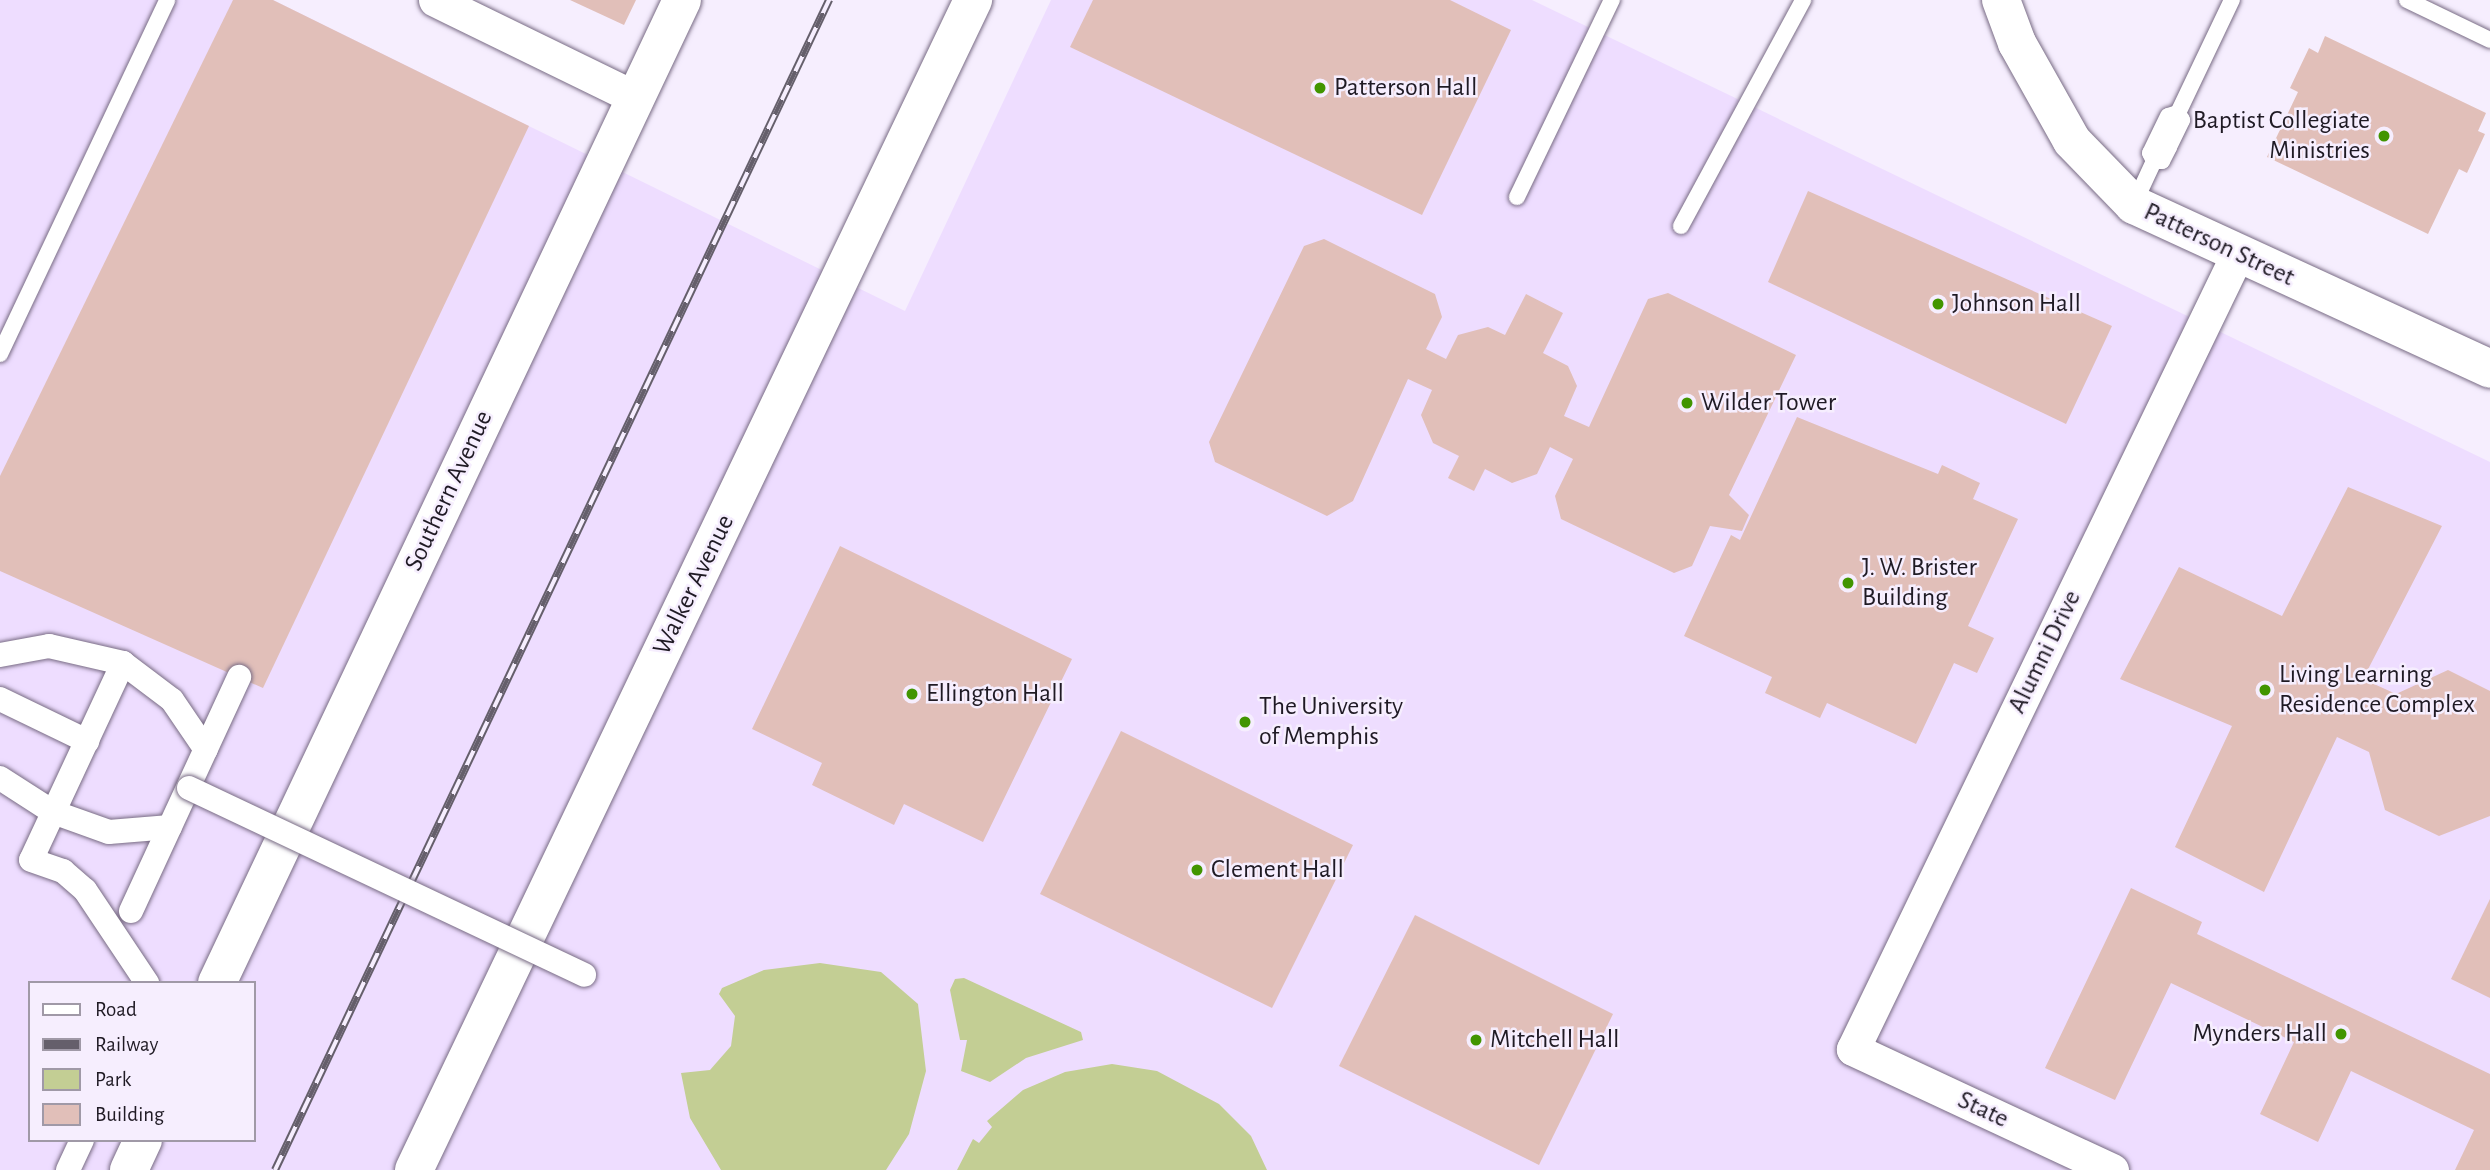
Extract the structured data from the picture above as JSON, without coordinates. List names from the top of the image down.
{
  "streets": {
    "street": [
      "Patterson Street",
      "Southern Avenue",
      "Walker Avenue",
      "Alumni Drive",
      "State"
    ]
  },
  "crossings": [
    ["Patterson Street", "Alumni Drive"],
    ["Alumni Drive", "State"]
  ],
  "places": [
    "Patterson Hall",
    "Baptist Collegiate Ministries",
    "Johnson Hall",
    "Wilder Tower",
    "J. W. Brister Building",
    "Living Learning Residence Complex",
    "Ellington Hall",
    "The University of Memphis",
    "Clement Hall",
    "Mynders Hall",
    "Mitchell Hall"
  ],
  "legend": [
    "Road",
    "Railway",
    "Park",
    "Building"
  ]
}
